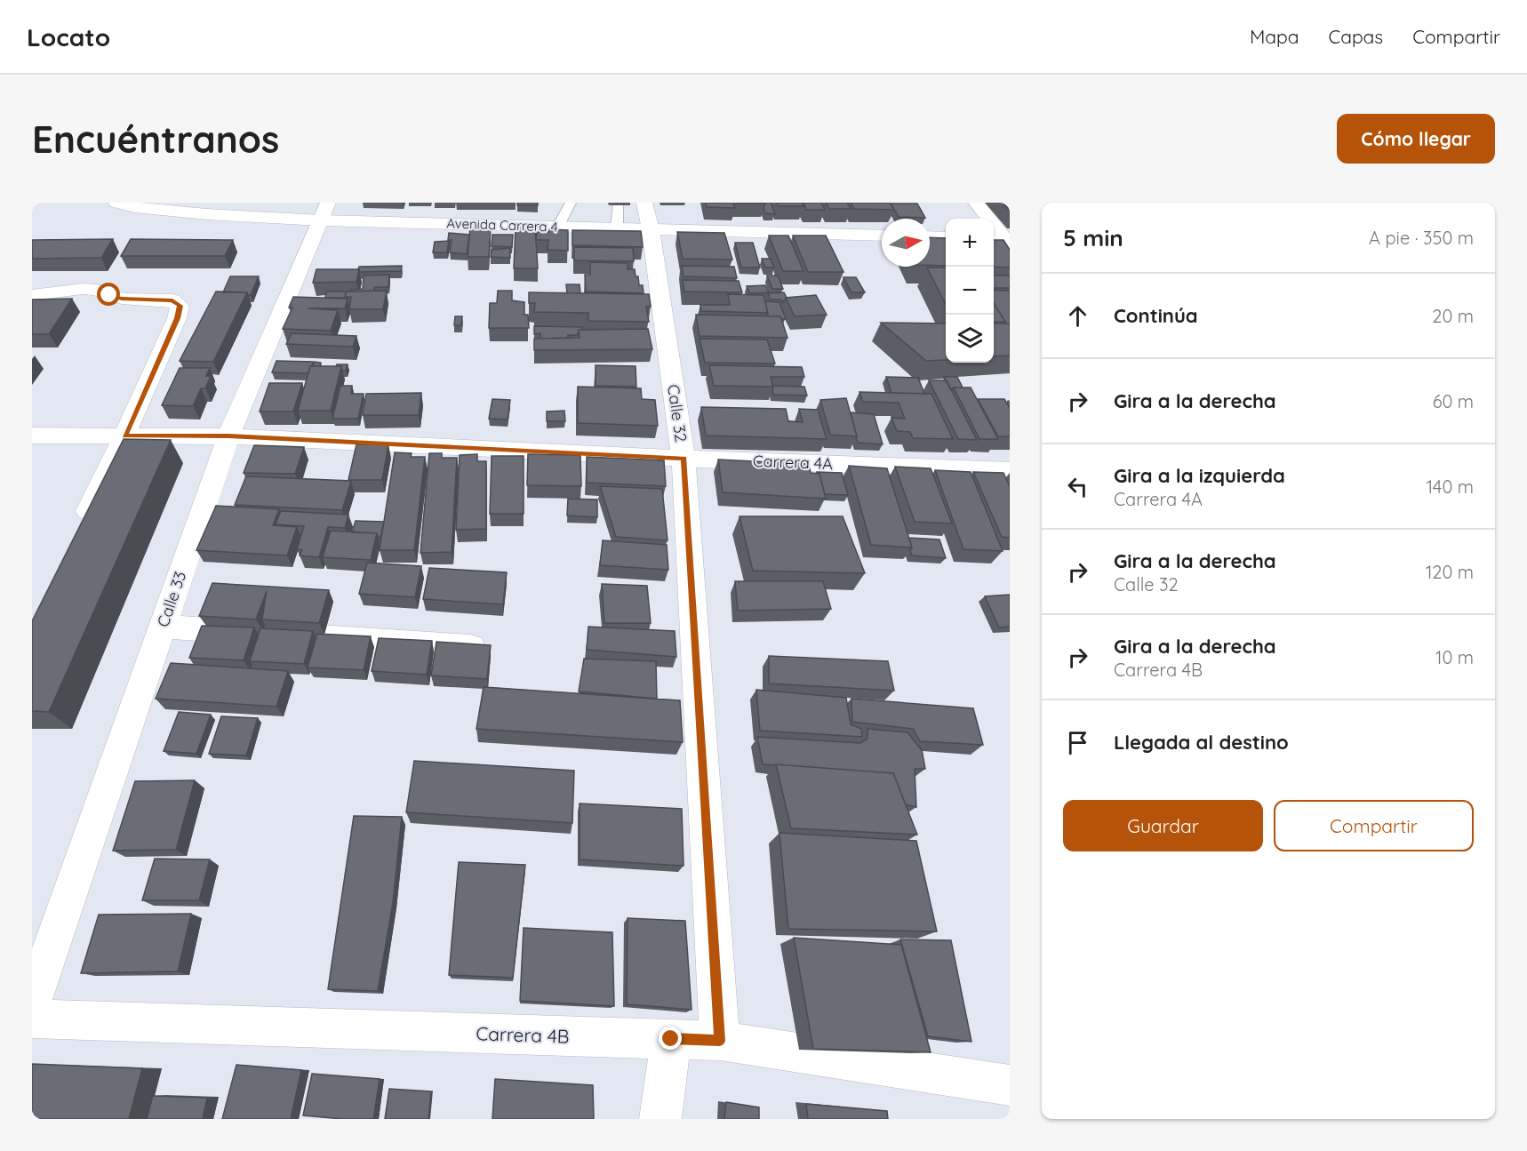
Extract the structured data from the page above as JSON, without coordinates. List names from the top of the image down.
{
  "streets": {
    "street": [
      "Avenida Carrera 4",
      "Calle 32",
      "Carrera 4A",
      "Calle 33",
      "Carrera 4B"
    ]
  },
  "crossings": [
    ["Avenida Carrera 4", "Calle 32"],
    ["Avenida Carrera 4", "Calle 33"],
    ["Calle 32", "Carrera 4A"],
    ["Calle 32", "Carrera 4B"],
    ["Carrera 4A", "Calle 33"]
  ],
  "north": "right",
  "page": {
    "header": "Locato",
    "nav": ["Mapa", "Capas", "Compartir"],
    "buttons": [
      "Cómo llegar",
      ["Guardar", "Compartir"]
    ],
    "title": "Encuéntranos",
    "heading": ["5 min", "A pie · 350 m"],
    "map_buttons": ["+", "−"],
    "list": [
      ["Continúa", "20 m"],
      ["Gira a la derecha", "60 m"],
      ["Gira a la izquierda", "Carrera 4A", "140 m"],
      ["Gira a la derecha", "Calle 32", "120 m"],
      ["Gira a la derecha", "Carrera 4B", "10 m"],
      "Llegada al destino"
    ]
  }
}
